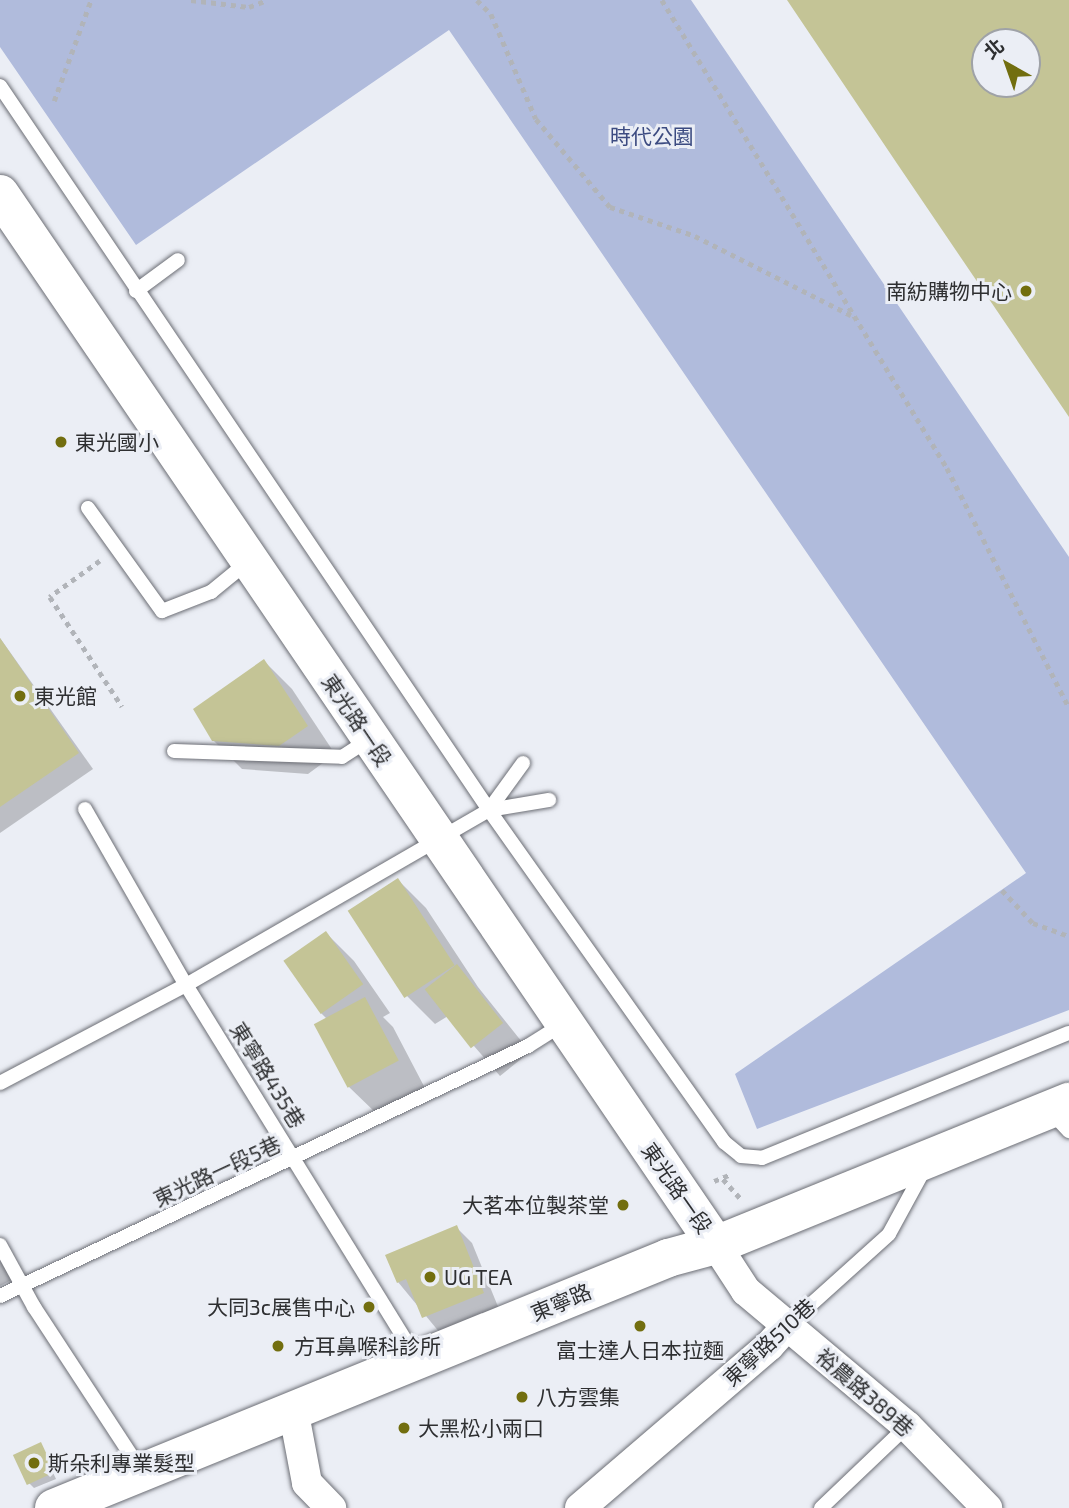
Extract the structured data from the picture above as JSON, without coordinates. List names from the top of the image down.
{
  "streets": {
    "street": [
      "東光路一段",
      "東寧路",
      "東寧路510巷",
      "裕農路389巷"
    ],
    "lane": ["東寧路435巷", "東光路一段5巷"]
  },
  "crossings": [
    ["東光路一段", "東光路一段5巷"],
    ["東光路一段", "東寧路"],
    ["東光路一段", "裕農路389巷"],
    ["東寧路435巷", "東光路一段5巷"],
    ["東寧路435巷", "東寧路"],
    ["東寧路", "東寧路510巷"],
    ["東寧路", "裕農路389巷"],
    ["東寧路510巷", "裕農路389巷"]
  ],
  "parks": ["時代公園"],
  "places": [
    "南紡購物中心",
    "東光國小",
    "東光館",
    "大茗本位製茶堂",
    "UG TEA",
    "大同3c展售中心",
    "富士達人日本拉麵",
    "方耳鼻喉科診所",
    "八方雲集",
    "大黑松小兩口",
    "斯朵利專業髮型"
  ],
  "north": "top left"
}
